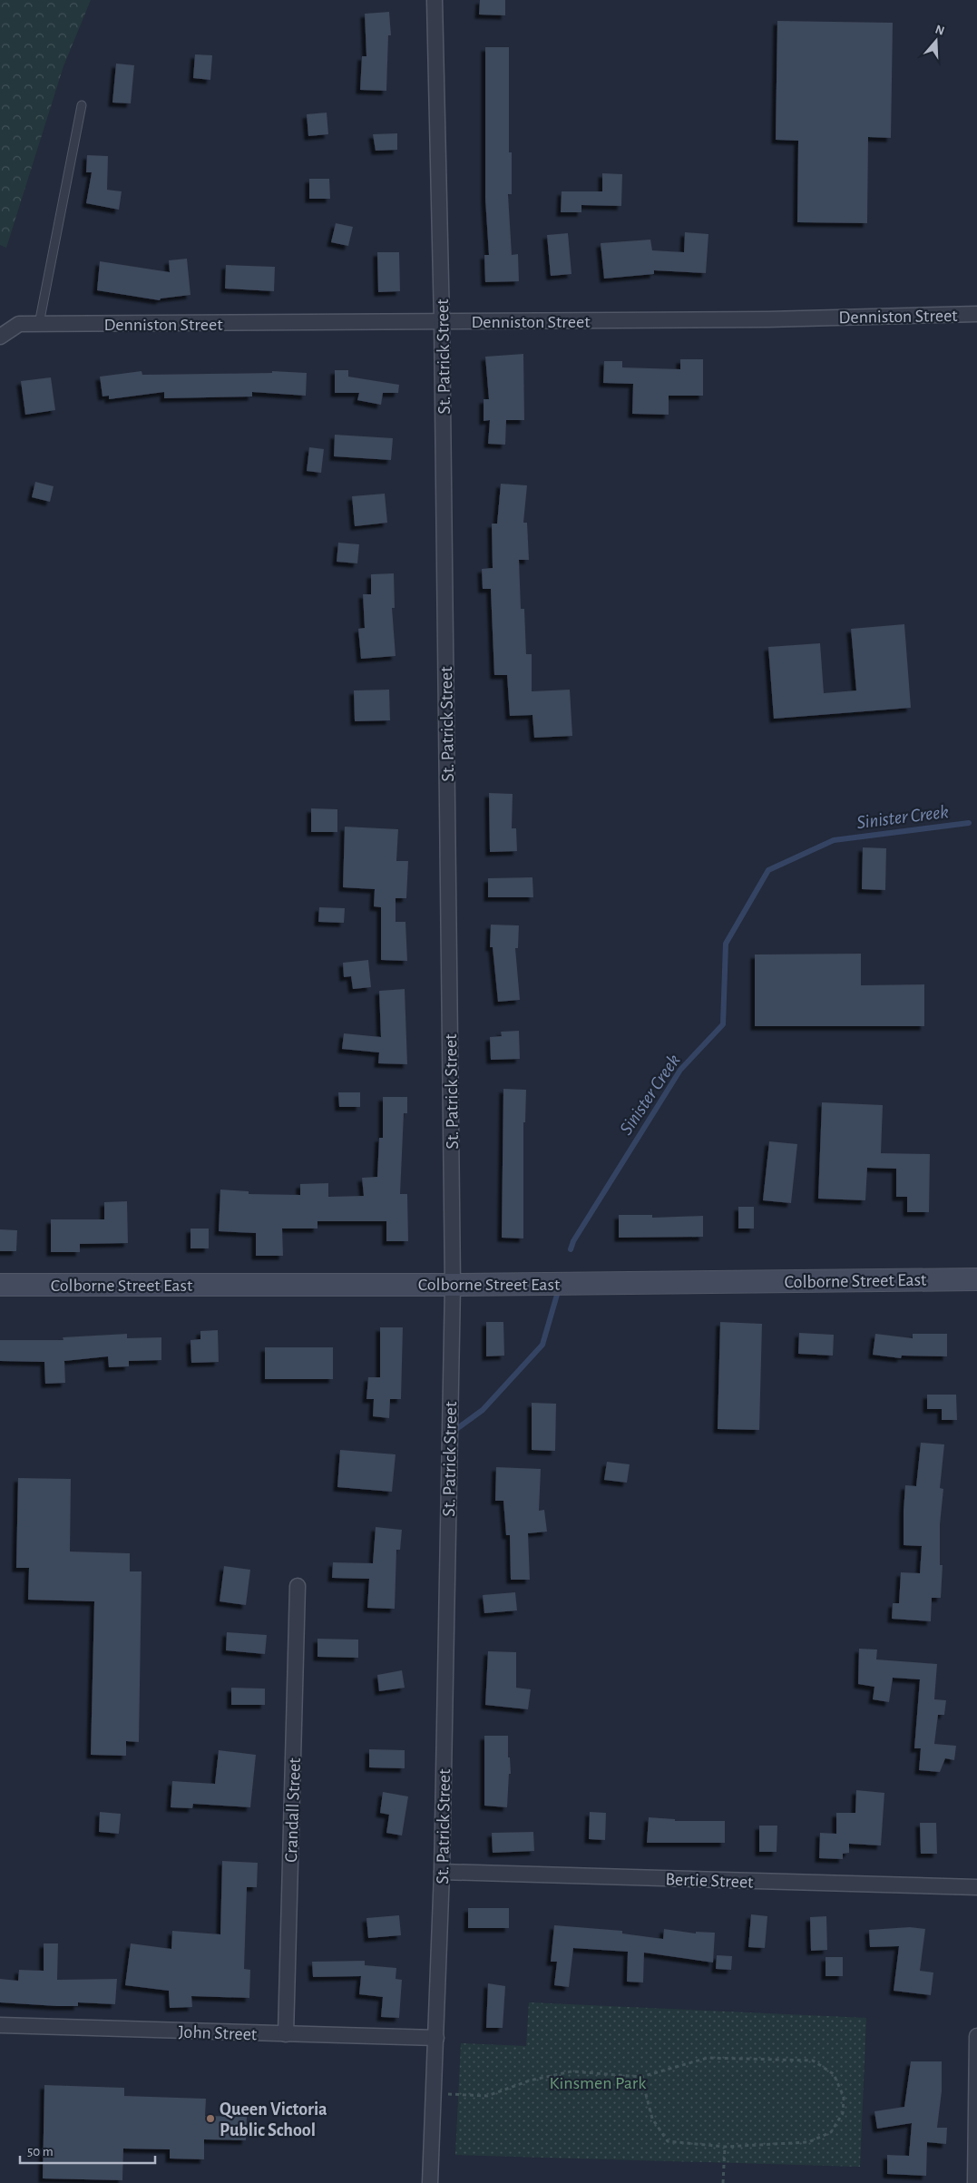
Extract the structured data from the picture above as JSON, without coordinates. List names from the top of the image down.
{
  "streets": {
    "main road": ["Colborne Street East"],
    "street": [
      "Denniston Street",
      "St. Patrick Street",
      "Crandall Street",
      "Bertie Street",
      "John Street"
    ]
  },
  "crossings": [
    ["Denniston Street", "St. Patrick Street"],
    ["St. Patrick Street", "Colborne Street East"],
    ["St. Patrick Street", "Bertie Street"],
    ["St. Patrick Street", "John Street"],
    ["Crandall Street", "John Street"]
  ],
  "water": ["Sinister Creek"],
  "parks": ["Kinsmen Park"],
  "places": ["Queen Victoria Public School"],
  "scale_bar": "50 m",
  "north": "top"
}
